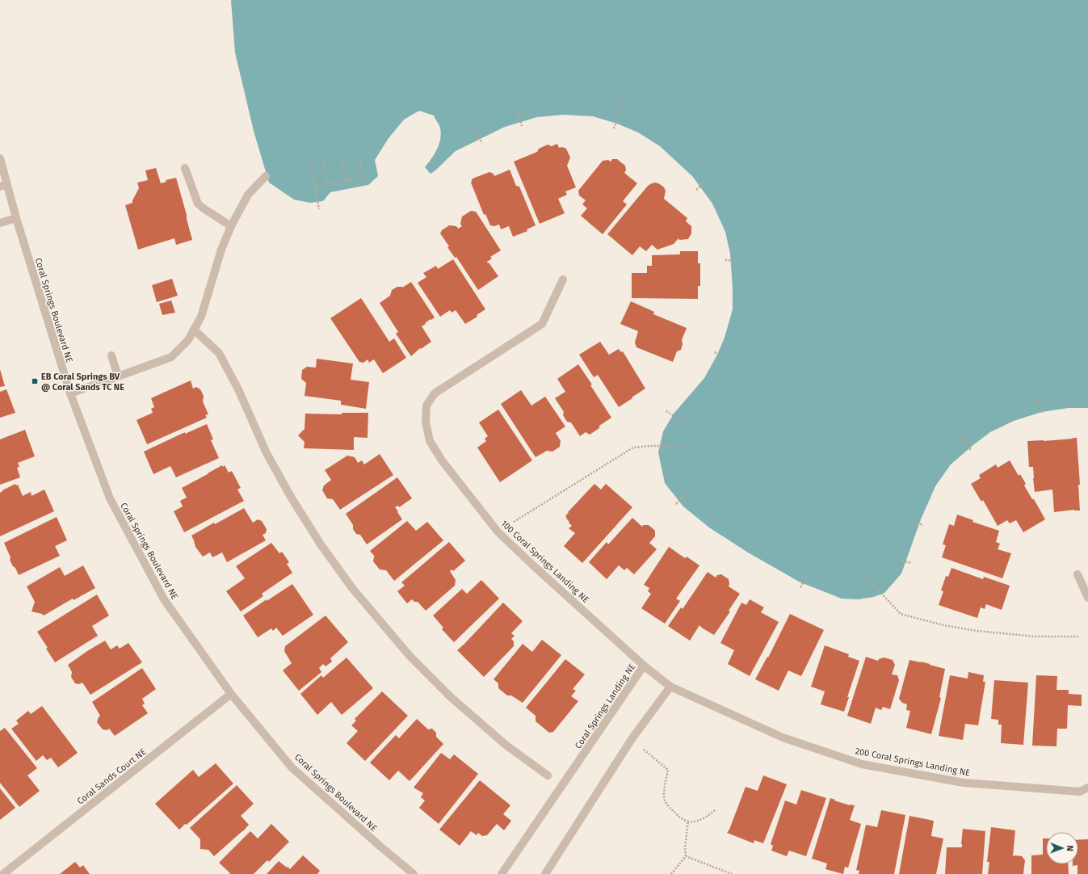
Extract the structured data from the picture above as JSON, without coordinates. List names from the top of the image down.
{
  "streets": {
    "street": [
      "Coral Springs Boulevard NE",
      "100 Coral Springs Landing NE",
      "Coral Springs Landing NE",
      "200 Coral Springs Landing NE",
      "Coral Sands Court NE"
    ]
  },
  "crossings": [
    ["Coral Springs Boulevard NE", "Coral Sands Court NE"],
    ["100 Coral Springs Landing NE", "Coral Springs Landing NE"],
    ["Coral Springs Landing NE", "200 Coral Springs Landing NE"]
  ],
  "places": {
    "transit": ["EB Coral Springs BV @ Coral Sands TC NE"]
  },
  "north": "right"
}
